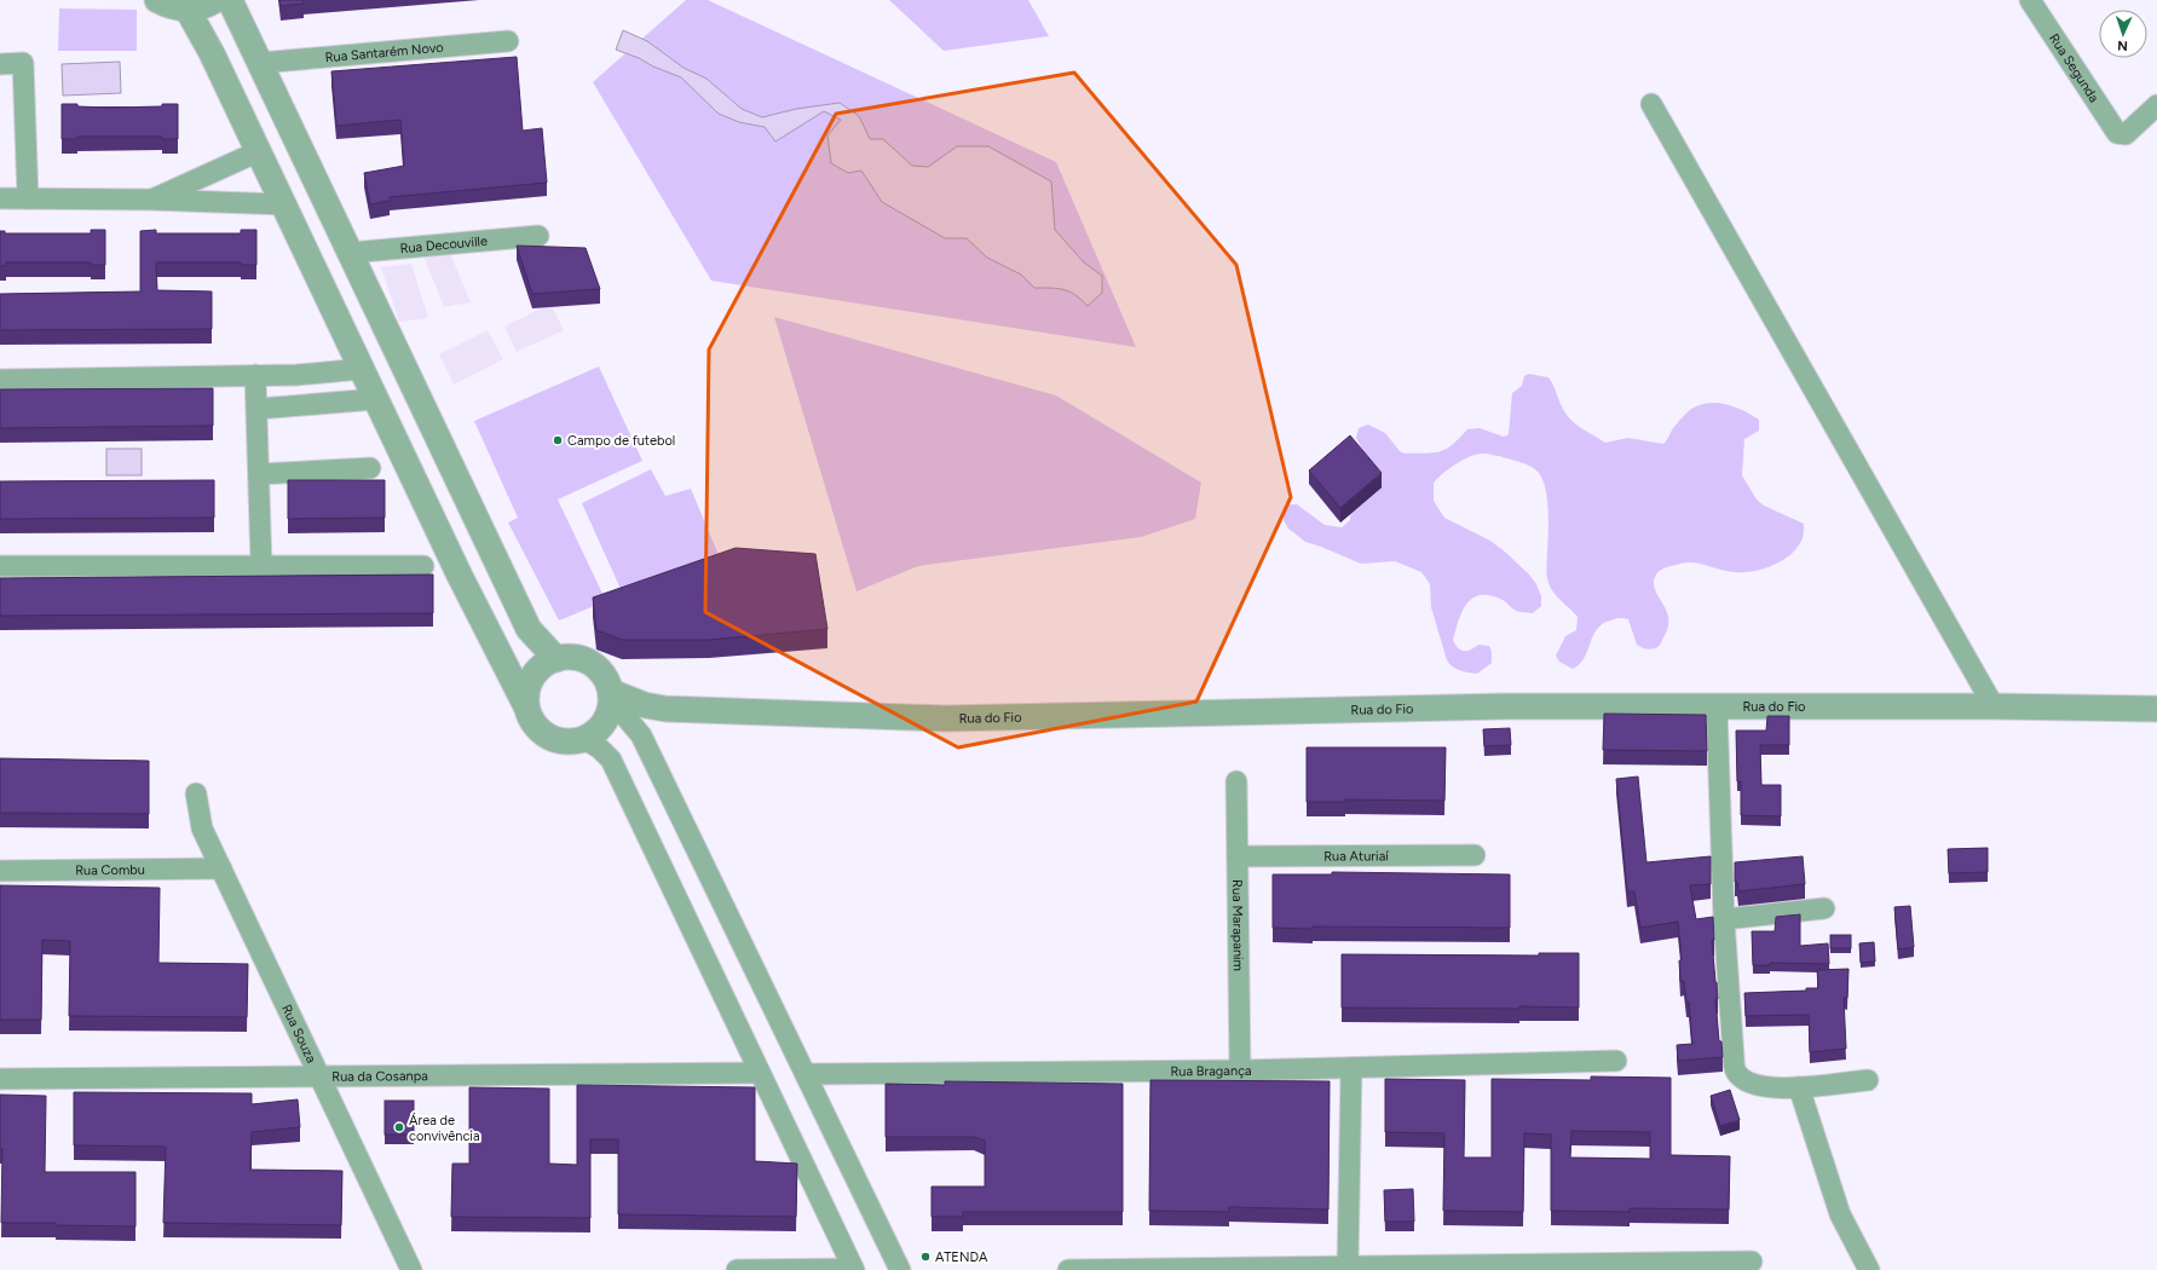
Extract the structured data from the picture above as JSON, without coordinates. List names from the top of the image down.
{
  "streets": {
    "street": [
      "Rua Santarém Novo",
      "Rua Segunda",
      "Rua Decouville",
      "Rua do Fio",
      "Rua Aturiaí",
      "Rua Combu",
      "Rua Marapanim",
      "Rua Souza",
      "Rua Bragança",
      "Rua da Cosanpa"
    ]
  },
  "crossings": [
    ["Rua Aturiaí", "Rua Marapanim"],
    ["Rua Combu", "Rua Souza"],
    ["Rua Marapanim", "Rua Bragança"],
    ["Rua Souza", "Rua da Cosanpa"]
  ],
  "places": ["Campo de futebol", "Área de convivência", "ATENDA"],
  "north": "bottom"
}
